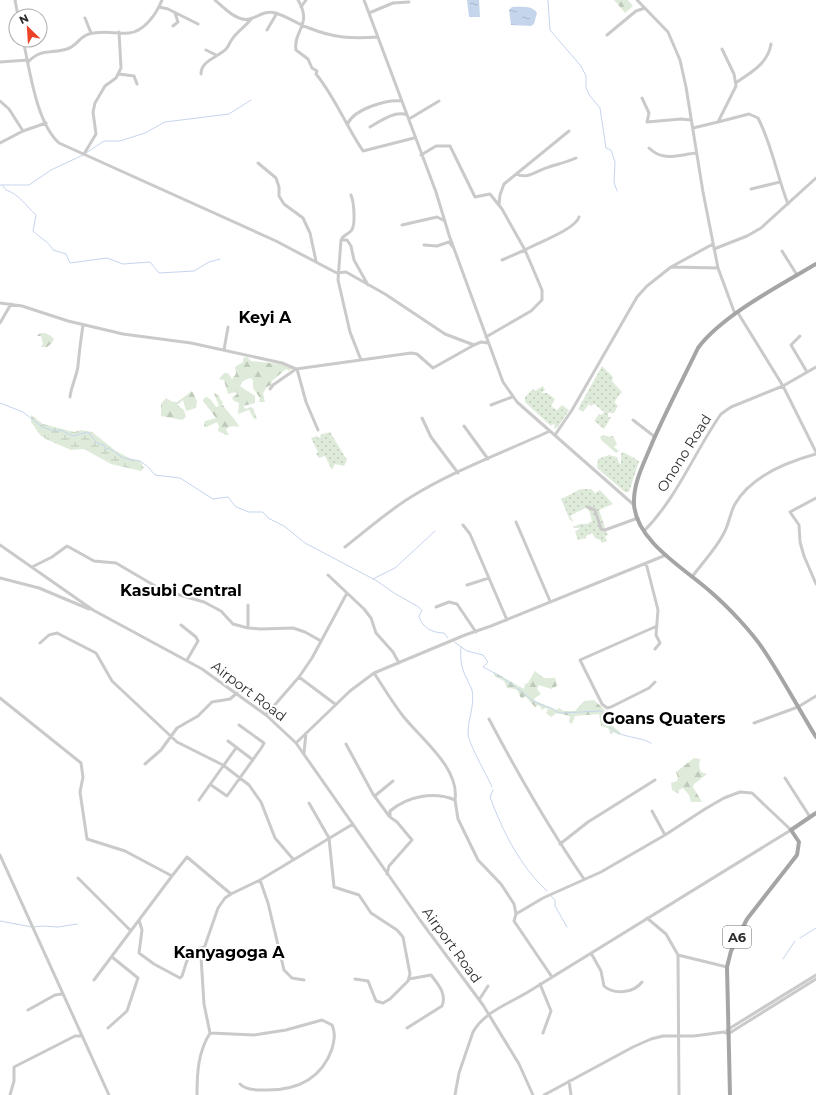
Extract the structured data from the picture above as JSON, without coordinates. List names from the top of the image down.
{
  "streets": {
    "main road": ["A6"],
    "street": ["Onono Road", "Airport Road"]
  },
  "districts": [
    "Keyi A",
    "Kasubi Central",
    "Goans Quaters",
    "Kanyagoga A"
  ],
  "north": "top left"
}
